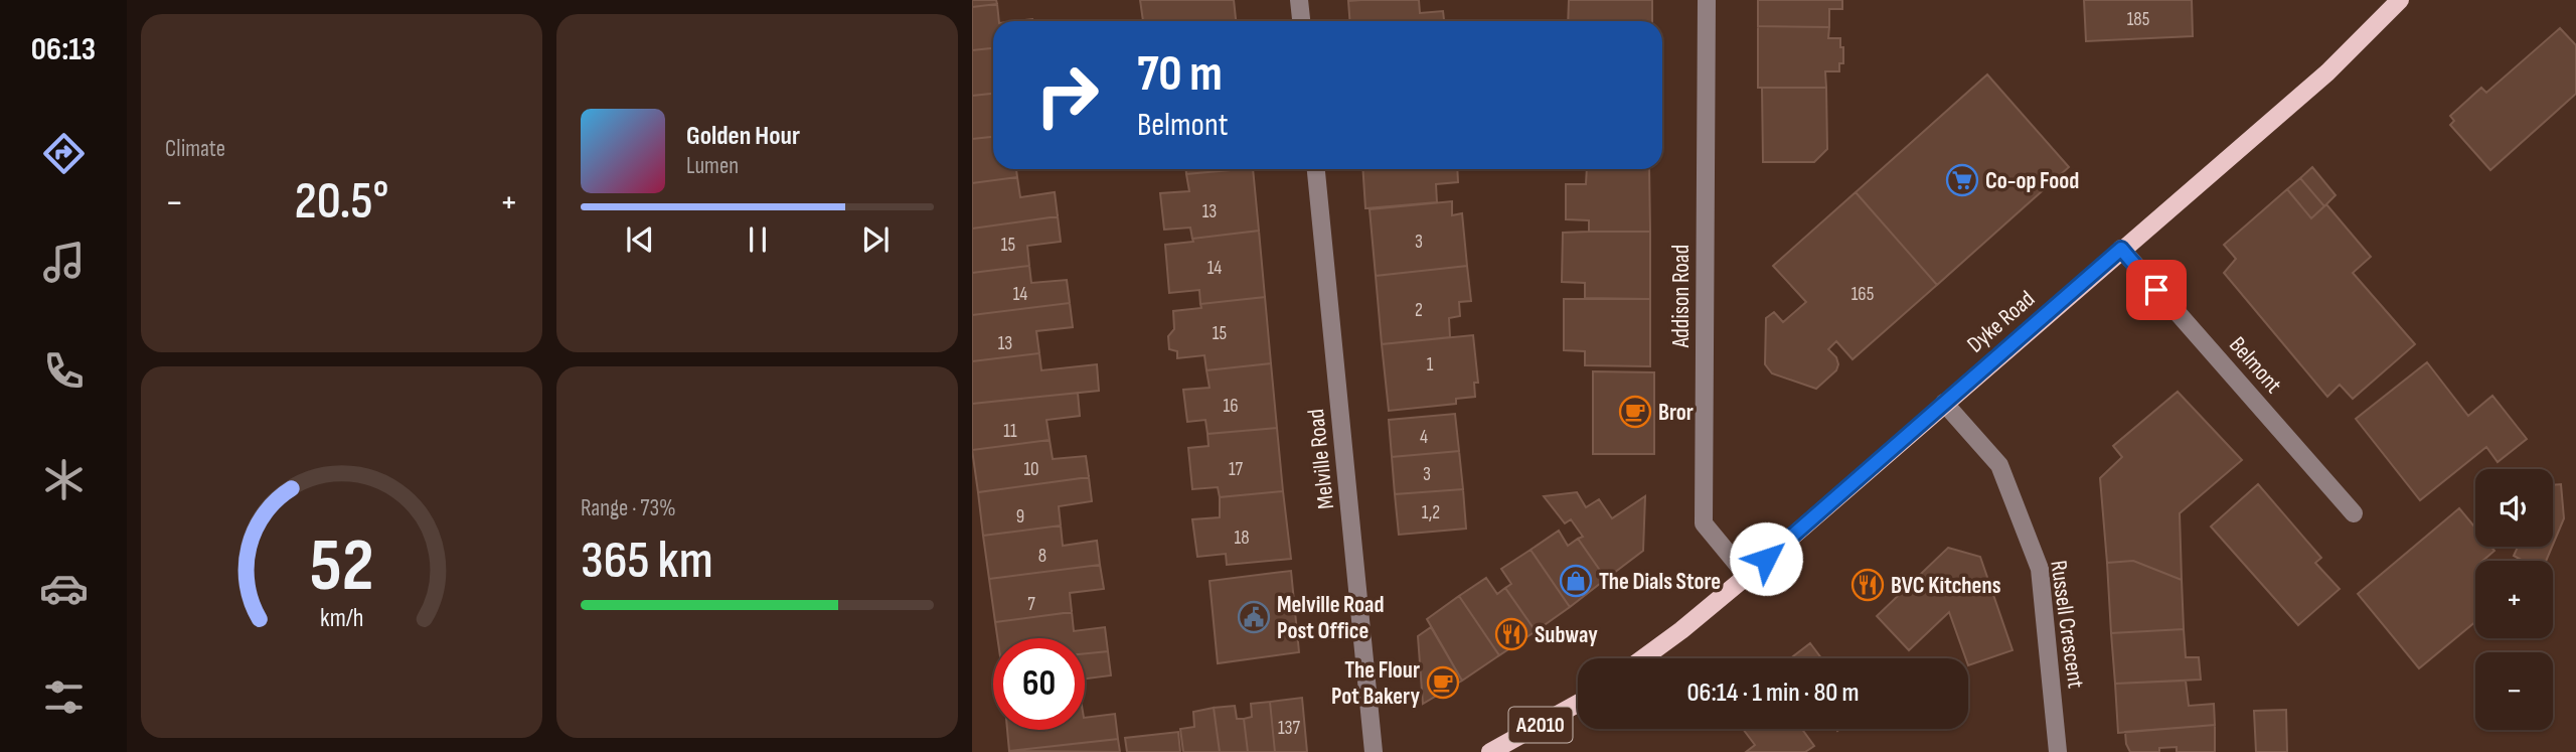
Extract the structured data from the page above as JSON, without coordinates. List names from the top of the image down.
{
  "streets": {
    "main road": ["Dyke Road", "A2010"],
    "street": [
      "Addison Road",
      "Belmont",
      "Melville Road",
      "Russell Crescent"
    ]
  },
  "crossings": [
    ["Addison Road", "Dyke Road"],
    ["Dyke Road", "Belmont"],
    ["Dyke Road", "Russell Crescent"]
  ],
  "places": {
    "supermarket": ["Co-op Food"],
    "cafe": ["Bror", "The Flour Pot Bakery"],
    "shop": ["The Dials Store"],
    "restaurant": ["BVC Kitchens", "Subway"],
    "public building": ["Melville Road Post Office"]
  },
  "house_numbers": [
    "185",
    "13",
    "3",
    "15",
    "14",
    "14",
    "165",
    "2",
    "15",
    "13",
    "1",
    "16",
    "11",
    "4",
    "10",
    "17",
    "3",
    "1,2",
    "9",
    "18",
    "8",
    "7",
    "137"
  ],
  "page": {
    "tabs": "06:13",
    "tile": [
      "Climate",
      ["Range · 73%", "365 km"]
    ],
    "turn": ["70 m", "Belmont"],
    "song": ["Golden Hour", "Lumen"],
    "heat": ["−", "20.5°", "+"],
    "map_buttons": ["+", "−"],
    "limit": "60",
    "trip": "06:14 · 1 min · 80 m",
    "gauge": ["52", "km/h"]
  }
}
